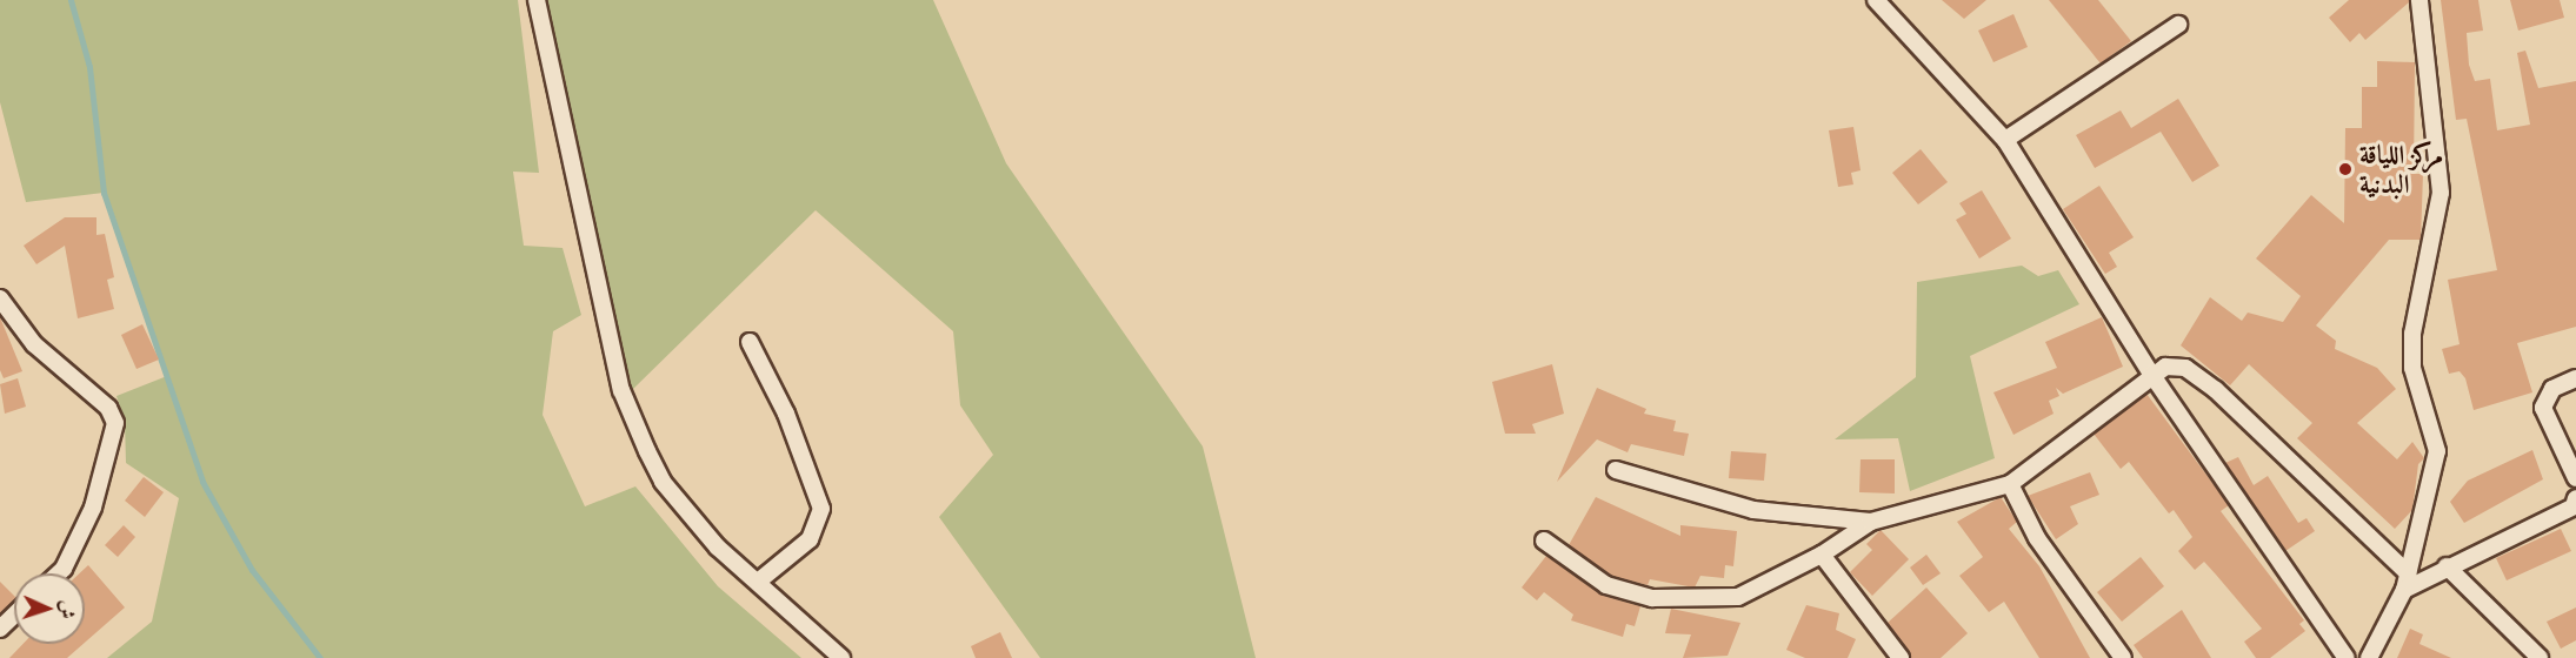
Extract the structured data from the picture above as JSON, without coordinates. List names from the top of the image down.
{
  "places": ["مركز اللياقة البدنية"],
  "north": "right"
}
